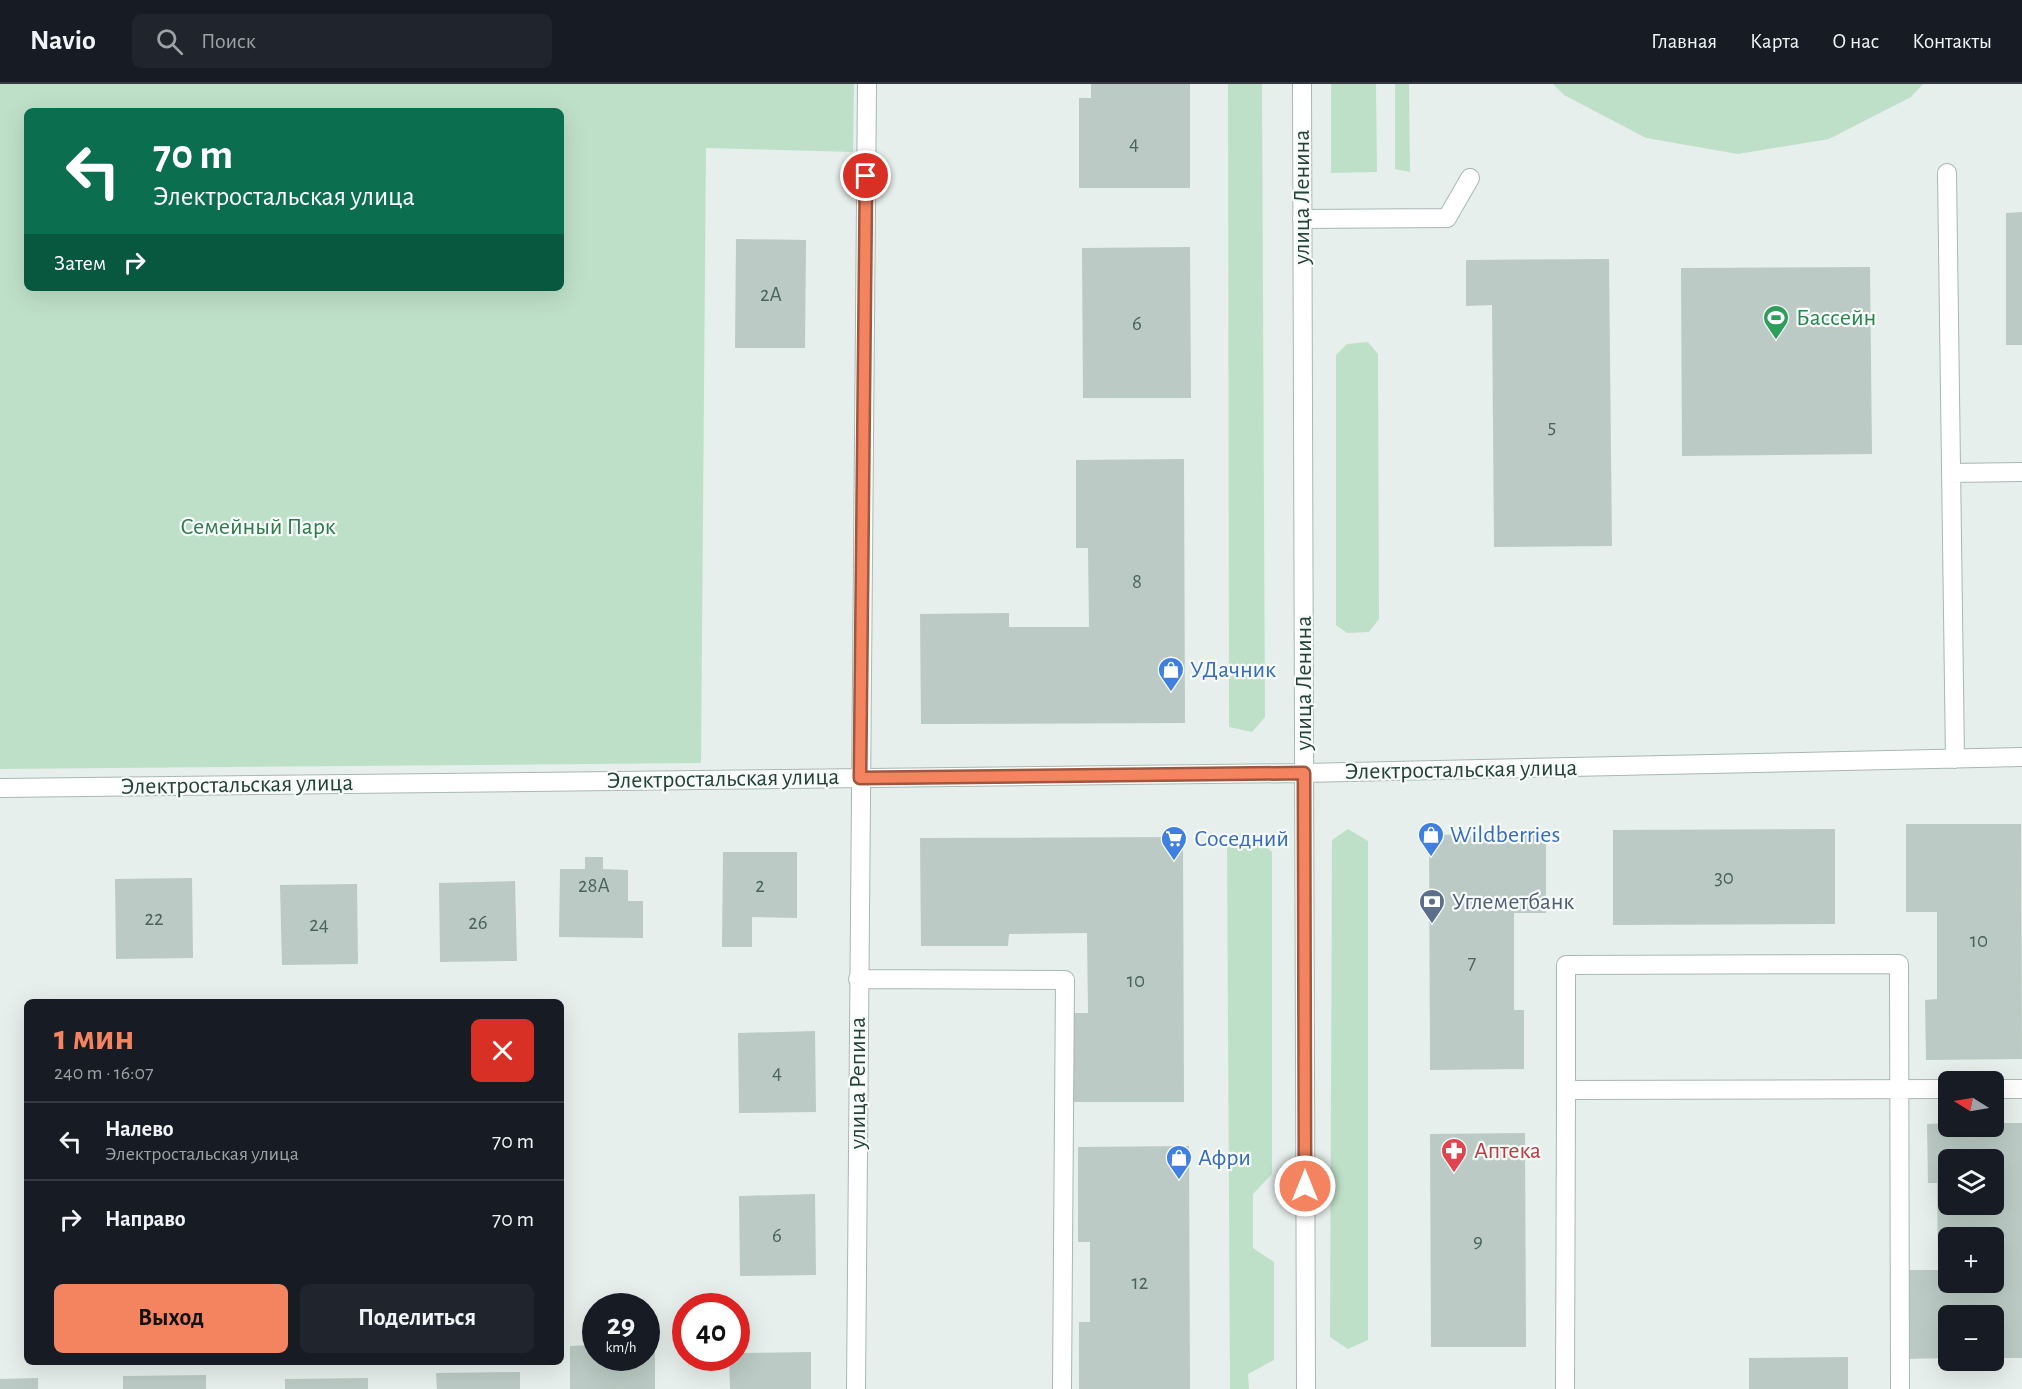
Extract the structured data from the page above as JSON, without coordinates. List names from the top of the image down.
{
  "streets": {
    "street": ["улица Ленина", "Электростальская улица", "улица Репина"]
  },
  "crossings": [
    ["улица Ленина", "Электростальская улица"],
    ["Электростальская улица", "улица Репина"]
  ],
  "parks": ["Семейный Парк"],
  "places": {
    "sports": ["Бассейн"],
    "shop": ["УДачник", "Wildberries", "Афри"],
    "supermarket": ["Соседний"],
    "bank": ["Углеметбанк"],
    "pharmacy": ["Аптека"]
  },
  "house_numbers": [
    "4",
    "2А",
    "6",
    "5",
    "8",
    "30",
    "28А",
    "2",
    "22",
    "26",
    "24",
    "10",
    "7",
    "10",
    "4",
    "6",
    "9",
    "12"
  ],
  "north": "left",
  "page": {
    "header": "Navio",
    "search": "Поиск",
    "nav": [
      "Главная",
      "Карта",
      "О нас",
      "Контакты"
    ],
    "turn": ["70 m", "Электростальская улица"],
    "then": "Затем",
    "heading": ["1 мин", "240 m · 16:07"],
    "map_buttons": ["+", "−"],
    "list": [
      {
        "name": "Налево",
        "note": "Электростальская улица",
        "value": "70 m"
      },
      {
        "name": "Направо",
        "value": "70 m"
      }
    ],
    "buttons": ["Выход", "Поделиться"],
    "speed": "29 km/h",
    "limit": "40"
  }
}
